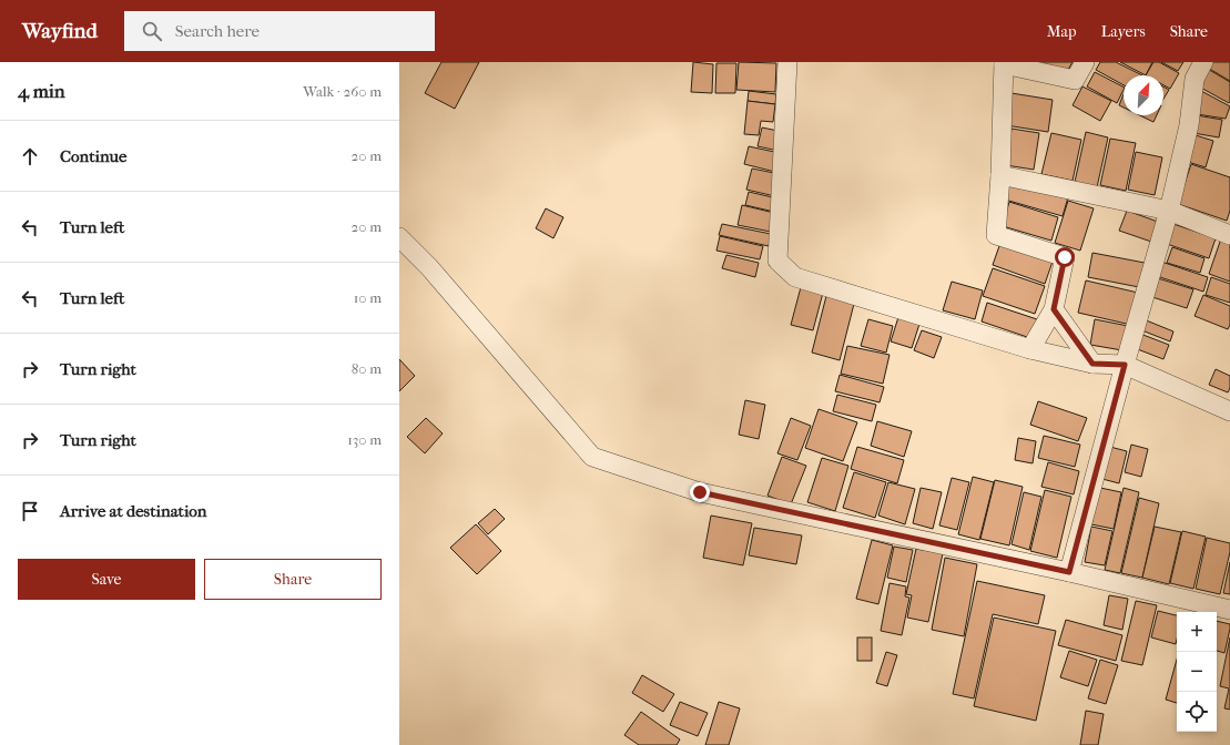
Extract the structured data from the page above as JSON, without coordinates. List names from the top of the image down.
{
  "north": "top right",
  "page": {
    "header": "Wayfind",
    "search": "Search here",
    "nav": ["Map", "Layers", "Share"],
    "heading": ["4 min", "Walk · 260 m"],
    "list": [
      ["Continue", "20 m"],
      ["Turn left", "20 m"],
      ["Turn left", "10 m"],
      ["Turn right", "80 m"],
      ["Turn right", "130 m"],
      "Arrive at destination"
    ],
    "buttons": ["Save", "Share"],
    "map_buttons": ["+", "−"]
  }
}
